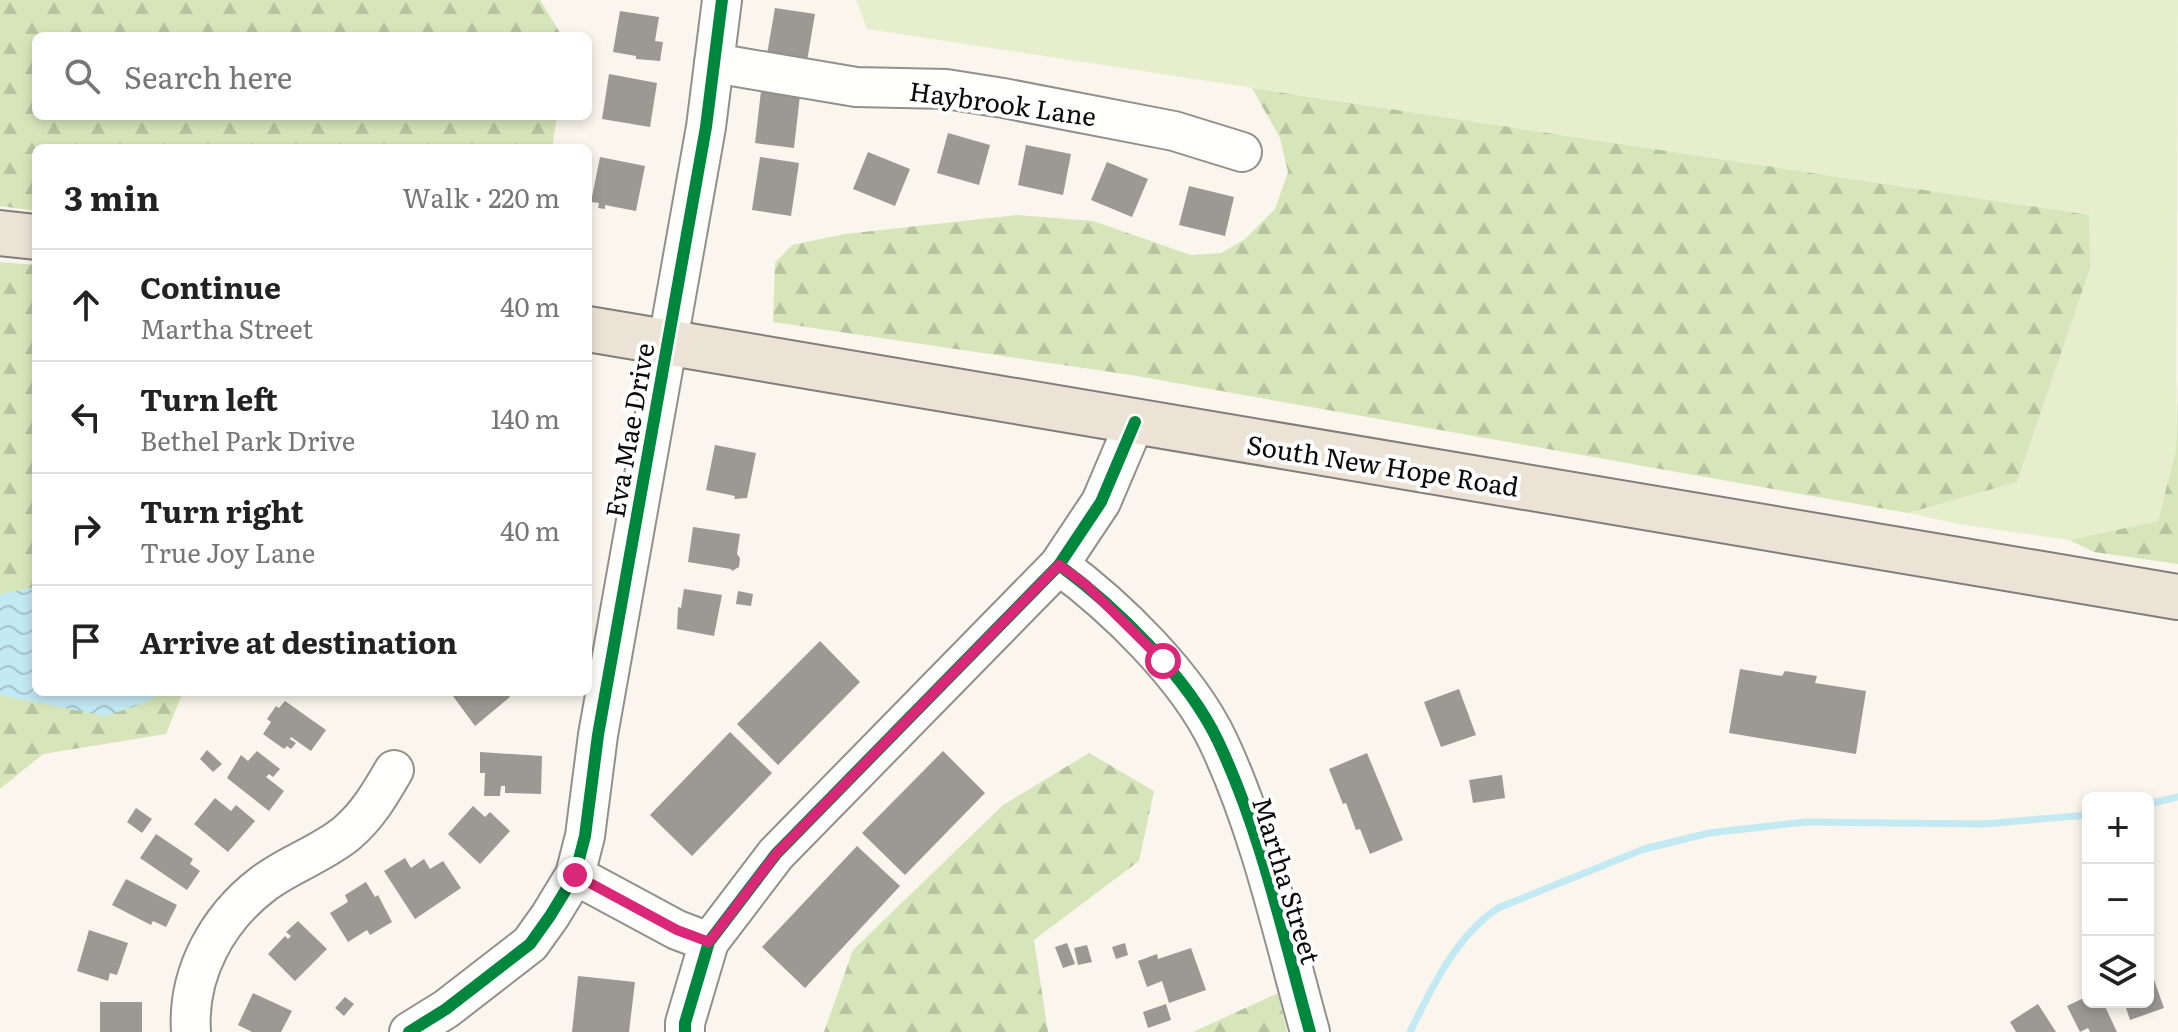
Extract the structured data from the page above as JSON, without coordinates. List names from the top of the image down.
{
  "streets": {
    "main road": ["South New Hope Road"],
    "street": ["Haybrook Lane", "Eva Mae Drive", "Martha Street"]
  },
  "crossings": [
    ["Haybrook Lane", "Eva Mae Drive"],
    ["Eva Mae Drive", "South New Hope Road"]
  ],
  "page": {
    "search": "Search here",
    "heading": ["3 min", "Walk · 220 m"],
    "list": [
      ["Continue", "Martha Street", "40 m"],
      ["Turn left", "Bethel Park Drive", "140 m"],
      ["Turn right", "True Joy Lane", "40 m"],
      "Arrive at destination"
    ],
    "map_buttons": ["+", "−"]
  }
}
